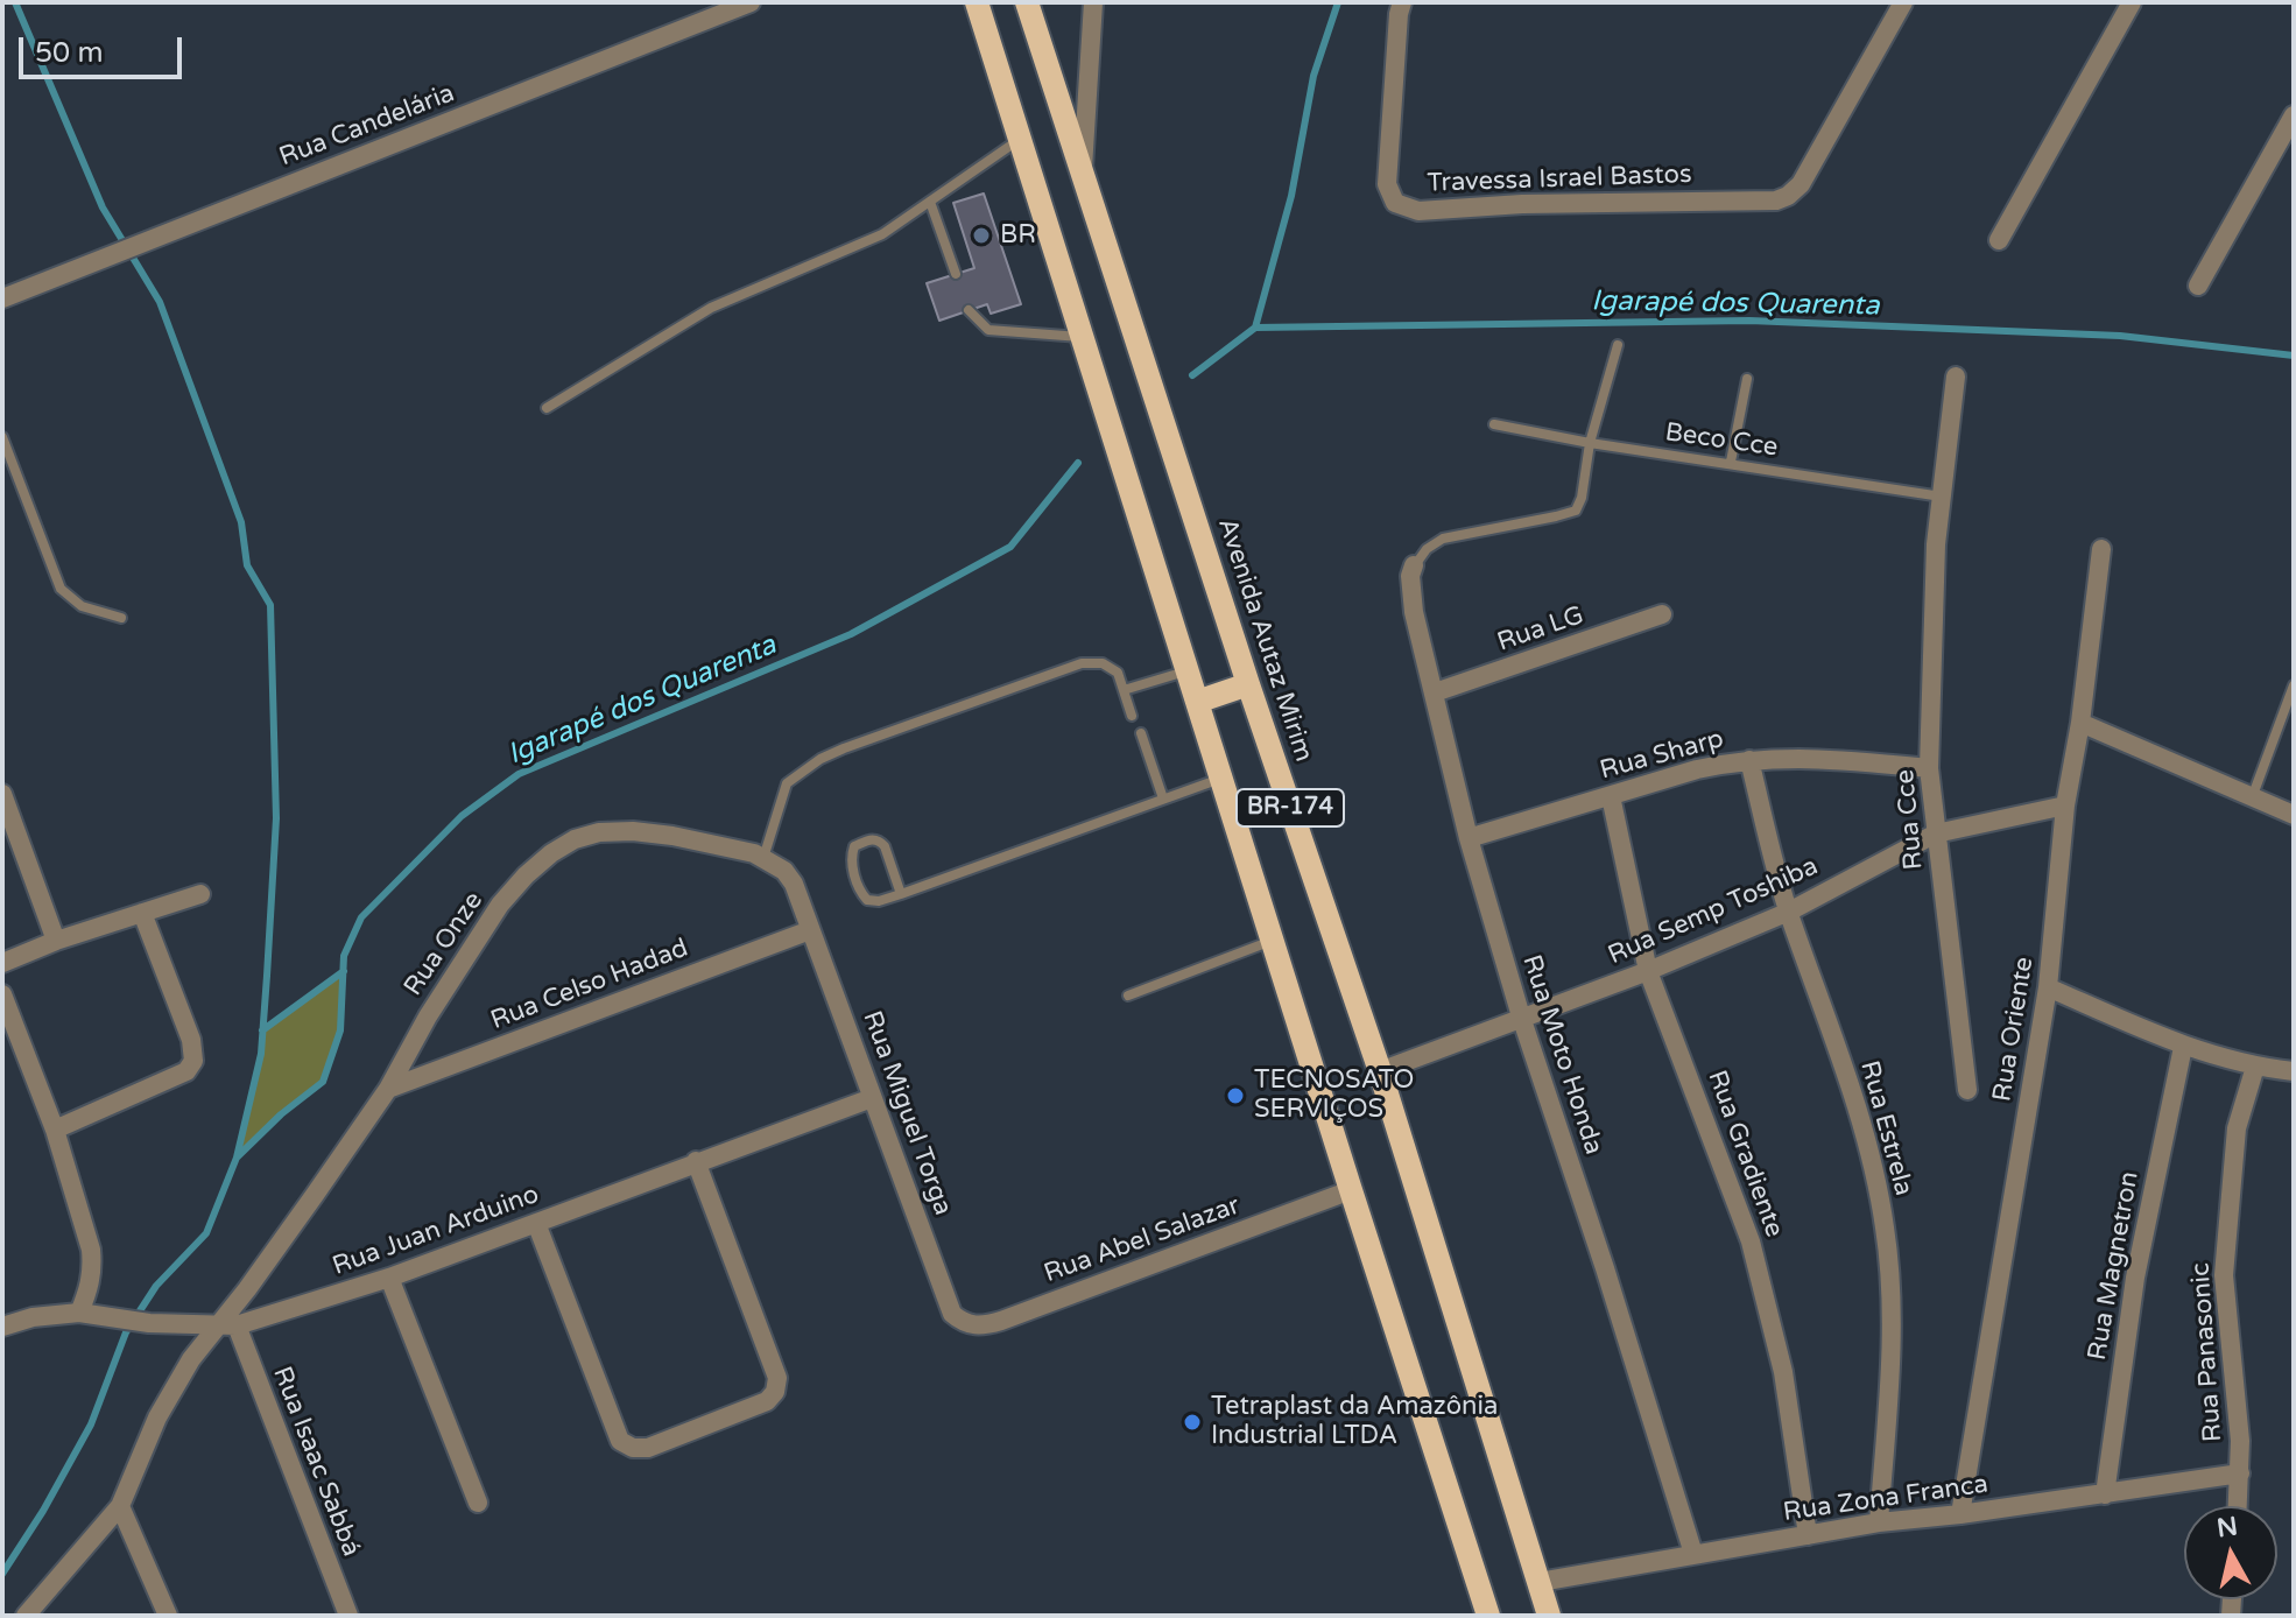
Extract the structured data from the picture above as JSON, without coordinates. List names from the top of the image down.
{
  "streets": {
    "main road": ["Avenida Autaz Mirim", "BR-174"],
    "street": [
      "Rua Candelária",
      "Travessa Israel Bastos",
      "Rua LG",
      "Rua Sharp",
      "Rua Cce",
      "Rua Semp Toshiba",
      "Rua Onze",
      "Rua Celso Hadad",
      "Rua Oriente",
      "Rua Moto Honda",
      "Rua Miguel Torga",
      "Rua Estrela",
      "Rua Gradiente",
      "Rua Juan Arduino",
      "Rua Abel Salazar",
      "Rua Magnetron",
      "Rua Panasonic",
      "Rua Isaac Sabbá",
      "Rua Zona Franca"
    ],
    "lane": ["Beco Cce"]
  },
  "crossings": [
    ["Beco Cce", "Rua Cce"],
    ["Rua LG", "Rua Moto Honda"],
    ["Avenida Autaz Mirim", "Rua Semp Toshiba"],
    ["Avenida Autaz Mirim", "Rua Zona Franca"],
    ["Rua Sharp", "Rua Cce"],
    ["Rua Sharp", "Rua Moto Honda"],
    ["Rua Sharp", "Rua Estrela"],
    ["Rua Sharp", "Rua Gradiente"],
    ["BR-174", "Rua Abel Salazar"],
    ["Rua Cce", "Rua Semp Toshiba"],
    ["Rua Semp Toshiba", "Rua Oriente"],
    ["Rua Semp Toshiba", "Rua Moto Honda"],
    ["Rua Semp Toshiba", "Rua Estrela"],
    ["Rua Semp Toshiba", "Rua Gradiente"],
    ["Rua Onze", "Rua Celso Hadad"],
    ["Rua Onze", "Rua Miguel Torga"],
    ["Rua Onze", "Rua Juan Arduino"],
    ["Rua Onze", "Rua Isaac Sabbá"],
    ["Rua Celso Hadad", "Rua Miguel Torga"],
    ["Rua Oriente", "Rua Zona Franca"],
    ["Rua Moto Honda", "Rua Zona Franca"],
    ["Rua Miguel Torga", "Rua Juan Arduino"],
    ["Rua Miguel Torga", "Rua Abel Salazar"],
    ["Rua Estrela", "Rua Zona Franca"],
    ["Rua Gradiente", "Rua Zona Franca"],
    ["Rua Juan Arduino", "Rua Isaac Sabbá"],
    ["Rua Magnetron", "Rua Zona Franca"],
    ["Rua Panasonic", "Rua Zona Franca"]
  ],
  "water": ["Igarapé dos Quarenta"],
  "places": ["BR", "TECNOSATO SERVIÇOS", "Tetraplast da Amazônia Industrial LTDA"],
  "scale_bar": "50 m",
  "north": "top"
}
